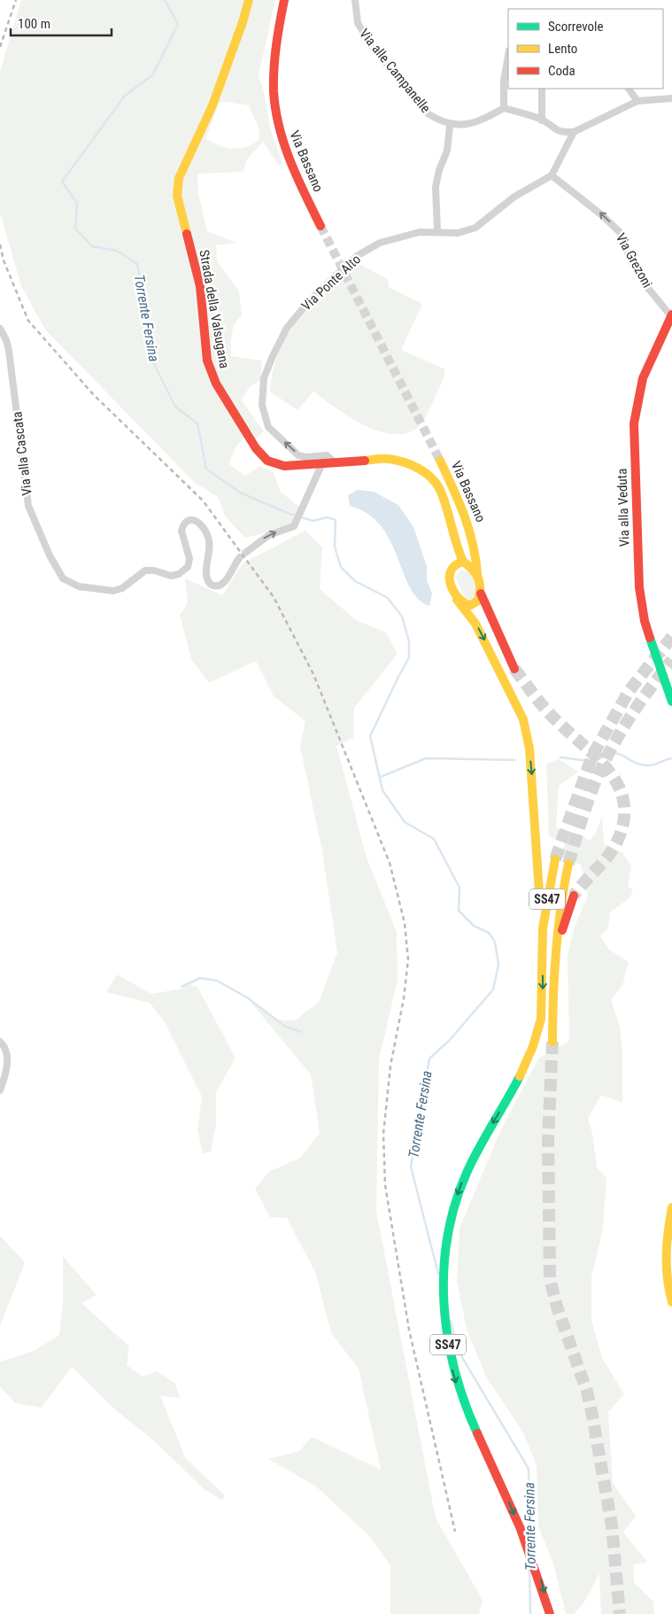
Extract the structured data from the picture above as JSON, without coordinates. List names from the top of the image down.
{
  "streets": {
    "main road": [
      "Via Bassano",
      "Strada della Valsugana",
      "Via alla Veduta",
      "SS47"
    ],
    "street": [
      "Via alle Campanelle",
      "Via Grezoni",
      "Via Ponte Alto",
      "Via alla Cascata"
    ]
  },
  "crossings": [
    ["Via Bassano", "Strada della Valsugana"],
    ["Via Grezoni", "Via Ponte Alto"],
    ["Via Grezoni", "Via alla Veduta"],
    ["Via Ponte Alto", "Strada della Valsugana"],
    ["Strada della Valsugana", "Via alla Cascata"],
    ["Strada della Valsugana", "SS47"]
  ],
  "one_way": ["Via Grezoni"],
  "water": ["Torrente Fersina"],
  "legend": ["Scorrevole", "Lento", "Coda"],
  "scale_bar": "100 m"
}
